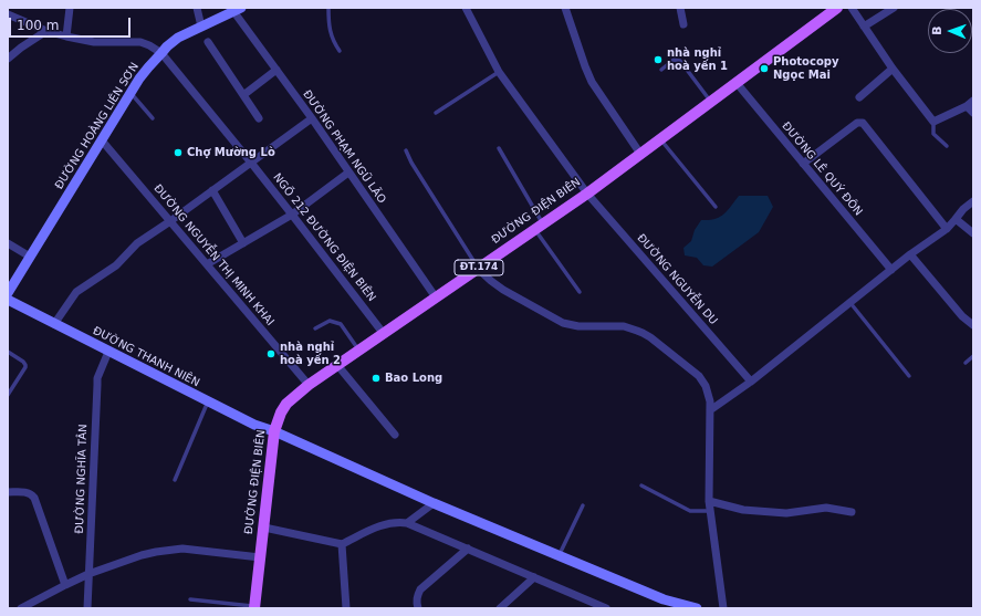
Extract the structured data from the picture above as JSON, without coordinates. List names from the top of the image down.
{
  "streets": {
    "main road": [
      "ĐƯỜNG HOÀNG LIÊN SƠN",
      "ĐƯỜNG ĐIỆN BIÊN",
      "ĐT.174",
      "ĐƯỜNG THANH NIÊN"
    ],
    "street": [
      "ĐƯỜNG PHẠM NGŨ LÃO",
      "ĐƯỜNG LÊ QUÝ ĐÔN",
      "NGÕ 212 ĐƯỜNG ĐIỆN BIÊN",
      "ĐƯỜNG NGUYỄN THỊ MINH KHAI",
      "ĐƯỜNG NGUYỄN DU",
      "ĐƯỜNG NGHĨA TÂN"
    ]
  },
  "crossings": [
    ["ĐƯỜNG HOÀNG LIÊN SƠN", "ĐƯỜNG PHẠM NGŨ LÃO"],
    ["ĐƯỜNG HOÀNG LIÊN SƠN", "NGÕ 212 ĐƯỜNG ĐIỆN BIÊN"],
    ["ĐƯỜNG HOÀNG LIÊN SƠN", "ĐƯỜNG NGUYỄN THỊ MINH KHAI"],
    ["ĐƯỜNG PHẠM NGŨ LÃO", "ĐƯỜNG ĐIỆN BIÊN"],
    ["ĐƯỜNG LÊ QUÝ ĐÔN", "ĐƯỜNG ĐIỆN BIÊN"],
    ["ĐƯỜNG ĐIỆN BIÊN", "NGÕ 212 ĐƯỜNG ĐIỆN BIÊN"],
    ["ĐƯỜNG ĐIỆN BIÊN", "ĐƯỜNG NGUYỄN THỊ MINH KHAI"],
    ["ĐƯỜNG ĐIỆN BIÊN", "ĐƯỜNG NGUYỄN DU"],
    ["ĐƯỜNG ĐIỆN BIÊN", "ĐƯỜNG THANH NIÊN"],
    ["ĐƯỜNG THANH NIÊN", "ĐƯỜNG NGHĨA TÂN"]
  ],
  "places": [
    "nhà nghỉ hoà yến 1",
    "Photocopy Ngọc Mai",
    "Chợ Mường Lò",
    "nhà nghỉ hoà yến 2",
    "Bao Long"
  ],
  "scale_bar": "100 m",
  "north": "left"
}
